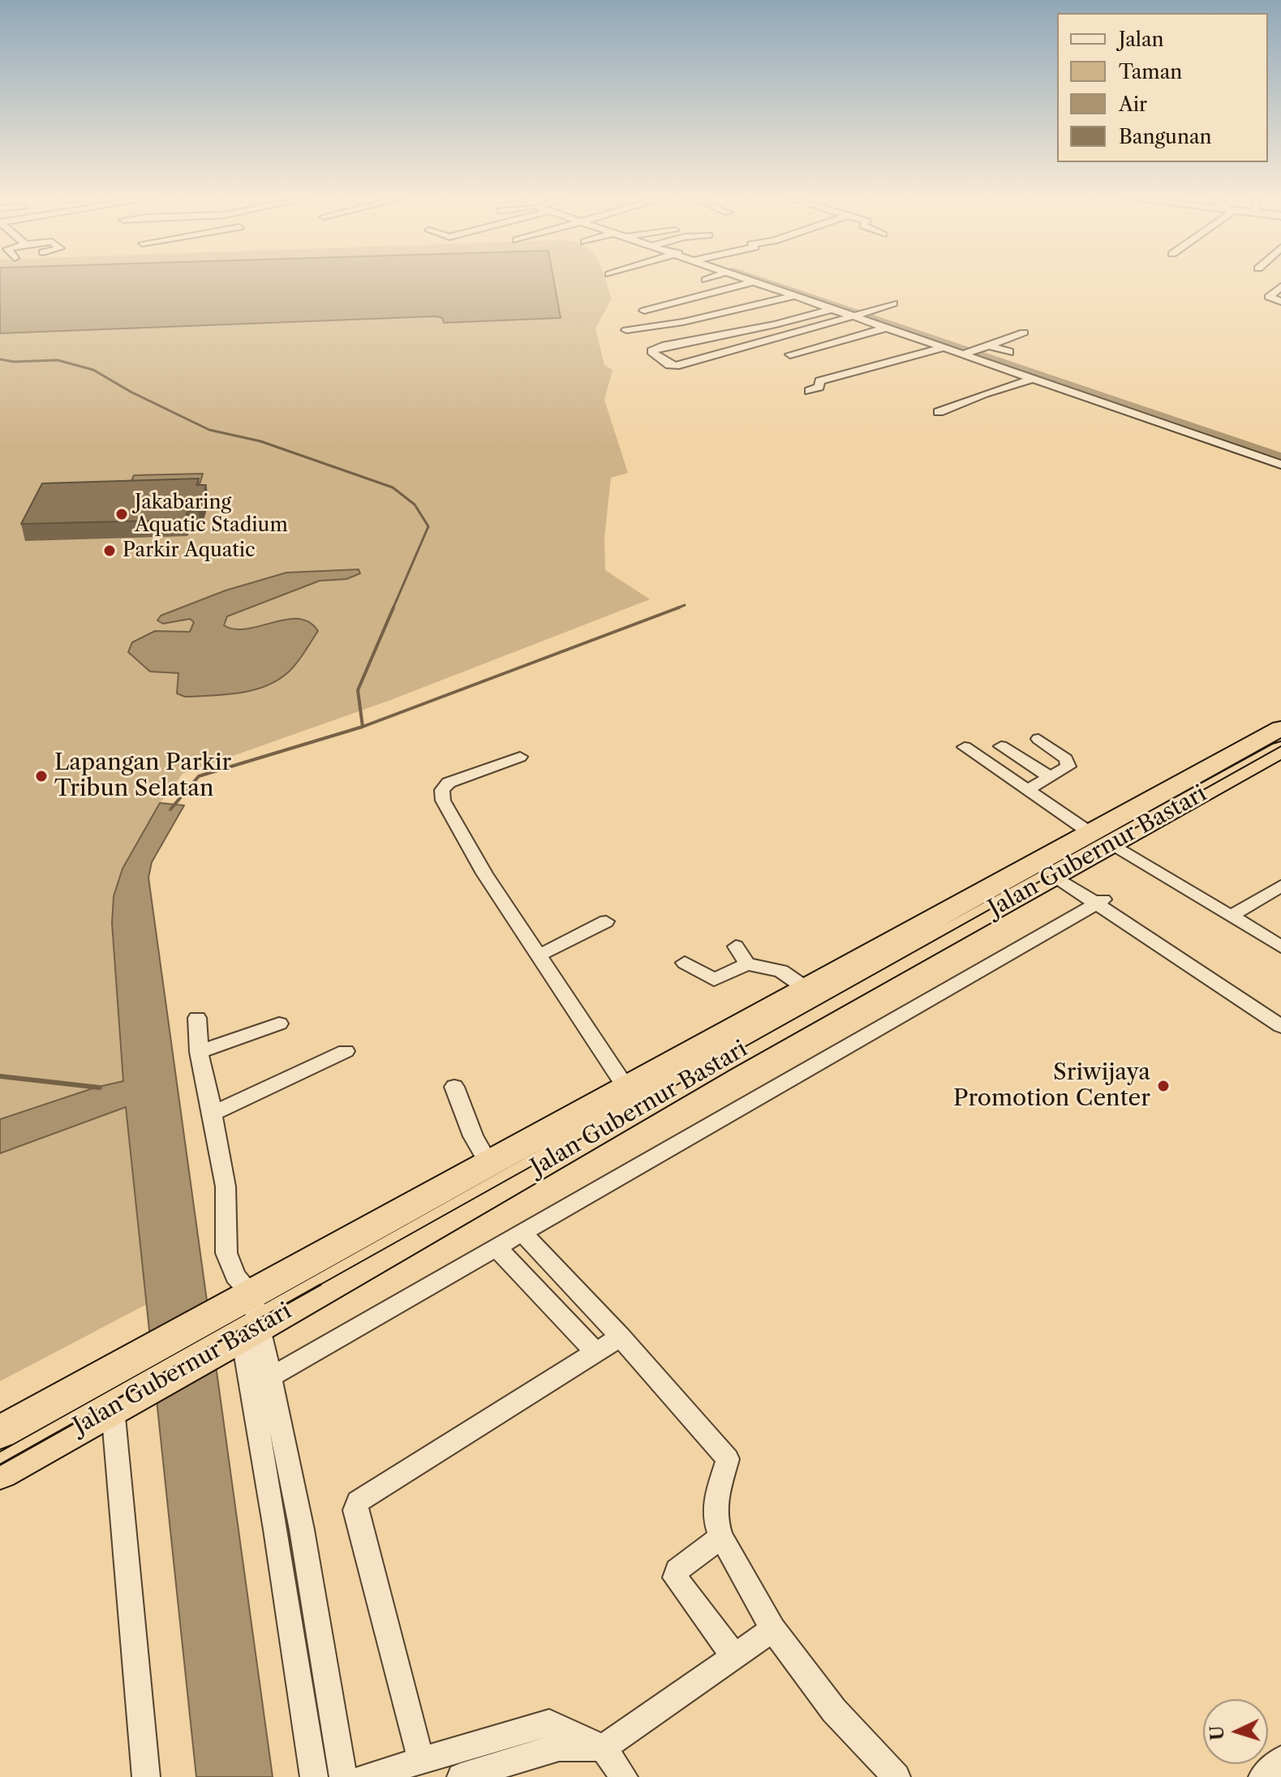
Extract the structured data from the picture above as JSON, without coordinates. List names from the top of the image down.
{
  "streets": {
    "highway": ["Jalan Gubernur Bastari"]
  },
  "places": [
    "Jakabaring Aquatic Stadium",
    "Parkir Aquatic",
    "Lapangan Parkir Tribun Selatan",
    "Sriwijaya Promotion Center"
  ],
  "legend": [
    "Jalan",
    "Taman",
    "Air",
    "Bangunan"
  ],
  "north": "left"
}
